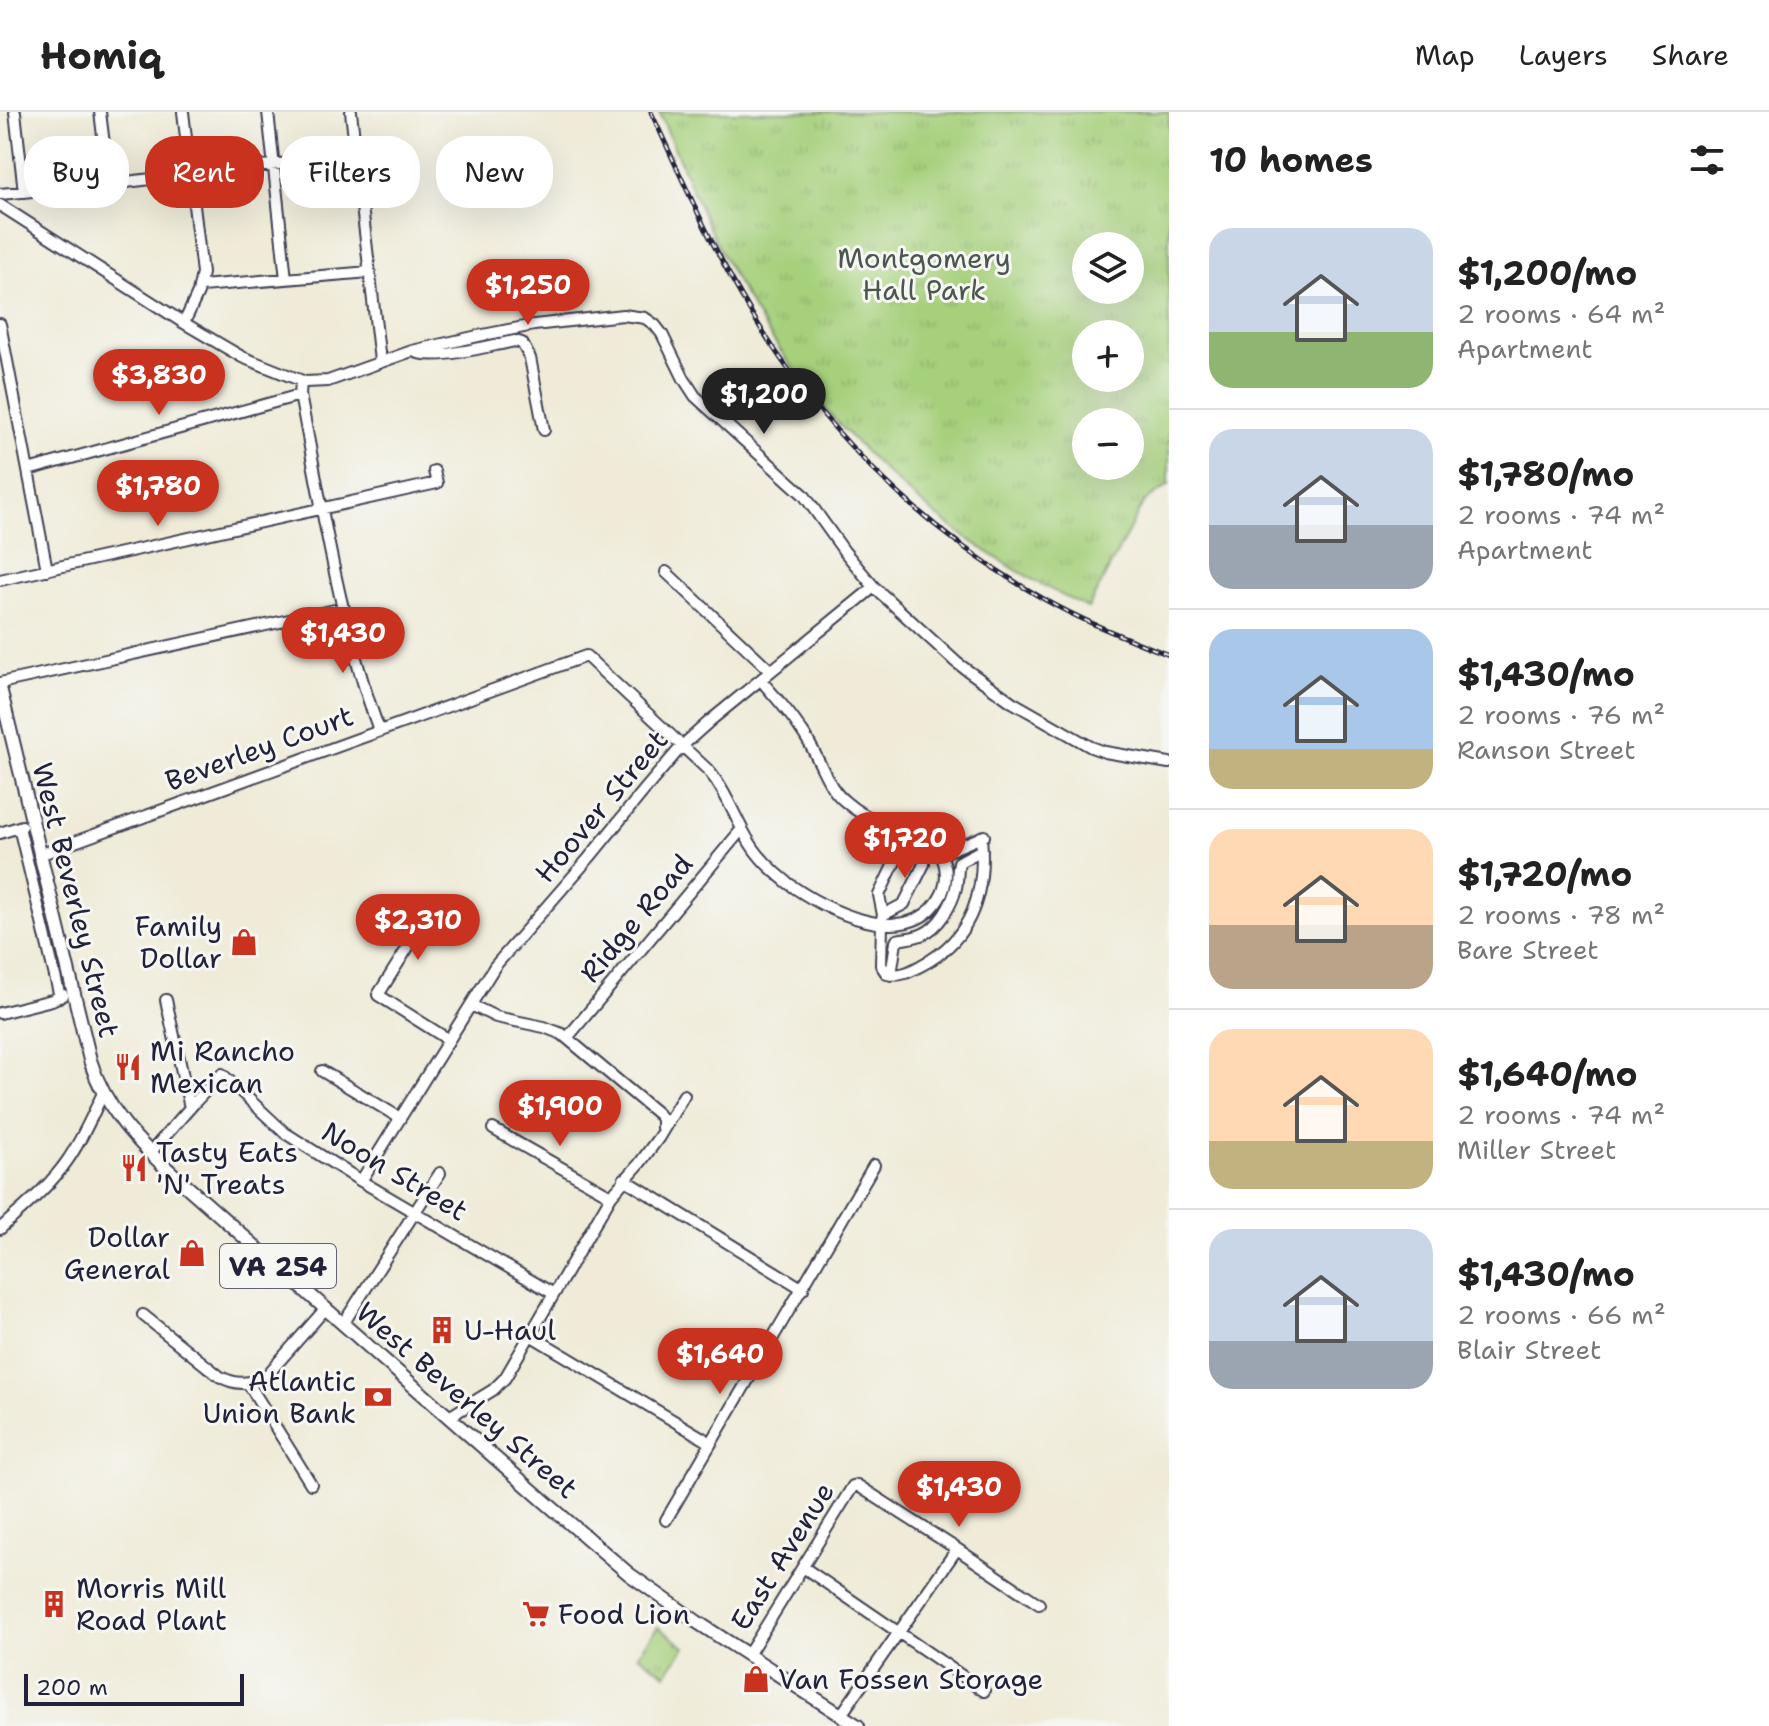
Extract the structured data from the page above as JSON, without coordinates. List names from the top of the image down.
{
  "streets": {
    "main road": ["West Beverley Street", "VA 254"],
    "street": [
      "Beverley Court",
      "Hoover Street",
      "Ridge Road",
      "Noon Street",
      "East Avenue"
    ]
  },
  "crossings": [
    ["Beverley Court", "Hoover Street"],
    ["Beverley Court", "West Beverley Street"],
    ["Hoover Street", "Noon Street"],
    ["West Beverley Street", "East Avenue"]
  ],
  "parks": ["Montgomery Hall Park"],
  "places": {
    "shop": ["Family Dollar", "Dollar General", "Van Fossen Storage"],
    "restaurant": ["Mi Rancho Mexican", "Tasty Eats 'N' Treats"],
    "building": ["U-Haul", "Morris Mill Road Plant"],
    "bank": ["Atlantic Union Bank"],
    "supermarket": ["Food Lion"]
  },
  "scale_bar": "200 m",
  "page": {
    "header": "Homiq",
    "nav": ["Map", "Layers", "Share"],
    "heading": "10 homes",
    "chip": [
      "Buy",
      "Rent",
      "Filters",
      "New"
    ],
    "list": [
      {
        "name": "$1,200/mo",
        "note": "2 rooms · 64 m² · Apartment"
      },
      {
        "name": "$1,780/mo",
        "note": "2 rooms · 74 m² · Apartment"
      },
      {
        "name": "$1,430/mo",
        "note": "2 rooms · 76 m² · Ranson Street"
      },
      {
        "name": "$1,720/mo",
        "note": "2 rooms · 78 m² · Bare Street"
      },
      {
        "name": "$1,640/mo",
        "note": "2 rooms · 74 m² · Miller Street"
      },
      {
        "name": "$1,430/mo",
        "note": "2 rooms · 66 m² · Blair Street"
      }
    ],
    "map_buttons": ["+", "−"],
    "price": [
      "$1,250",
      "$3,830",
      "$1,200",
      "$1,780",
      "$1,430",
      "$1,720",
      "$2,310",
      "$1,900",
      "$1,640",
      "$1,430"
    ],
    "scale": "200 m"
  }
}
